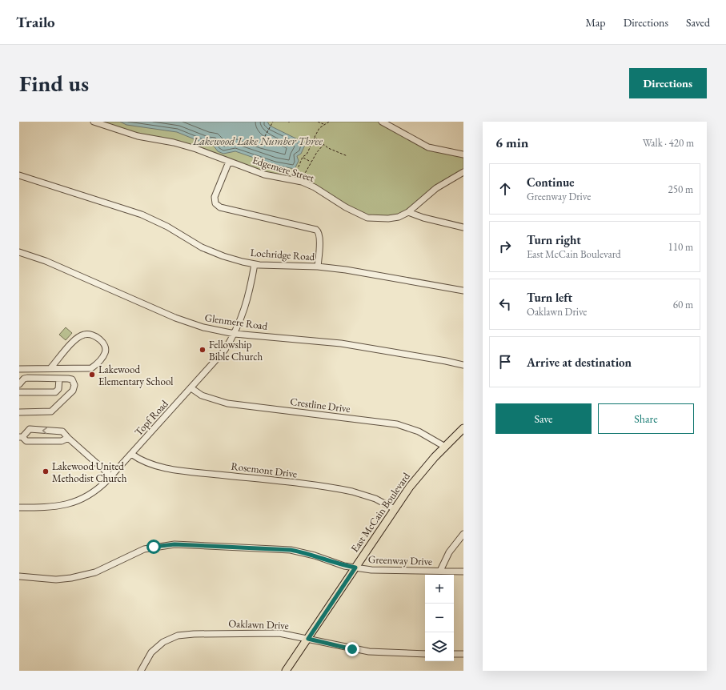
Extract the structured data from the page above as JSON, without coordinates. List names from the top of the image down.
{
  "streets": {
    "main road": ["East McCain Boulevard"],
    "street": [
      "Edgemere Street",
      "Lochridge Road",
      "Glenmere Road",
      "Crestline Drive",
      "Topf Road",
      "Rosemont Drive",
      "Greenway Drive",
      "Oaklawn Drive"
    ]
  },
  "crossings": [
    ["Lochridge Road", "Topf Road"],
    ["Glenmere Road", "Topf Road"],
    ["Crestline Drive", "Topf Road"],
    ["Crestline Drive", "East McCain Boulevard"],
    ["Topf Road", "Rosemont Drive"],
    ["Rosemont Drive", "East McCain Boulevard"],
    ["East McCain Boulevard", "Greenway Drive"],
    ["East McCain Boulevard", "Oaklawn Drive"]
  ],
  "water": ["Lakewood Lake Number Three"],
  "places": ["Fellowship Bible Church", "Lakewood Elementary School", "Lakewood United Methodist Church"],
  "page": {
    "header": "Trailo",
    "nav": ["Map", "Directions", "Saved"],
    "buttons": [
      "Directions",
      ["Save", "Share"]
    ],
    "title": "Find us",
    "heading": ["6 min", "Walk · 420 m"],
    "list": [
      ["Continue", "Greenway Drive", "250 m"],
      ["Turn right", "East McCain Boulevard", "110 m"],
      ["Turn left", "Oaklawn Drive", "60 m"],
      "Arrive at destination"
    ],
    "map_buttons": ["+", "−"]
  }
}
